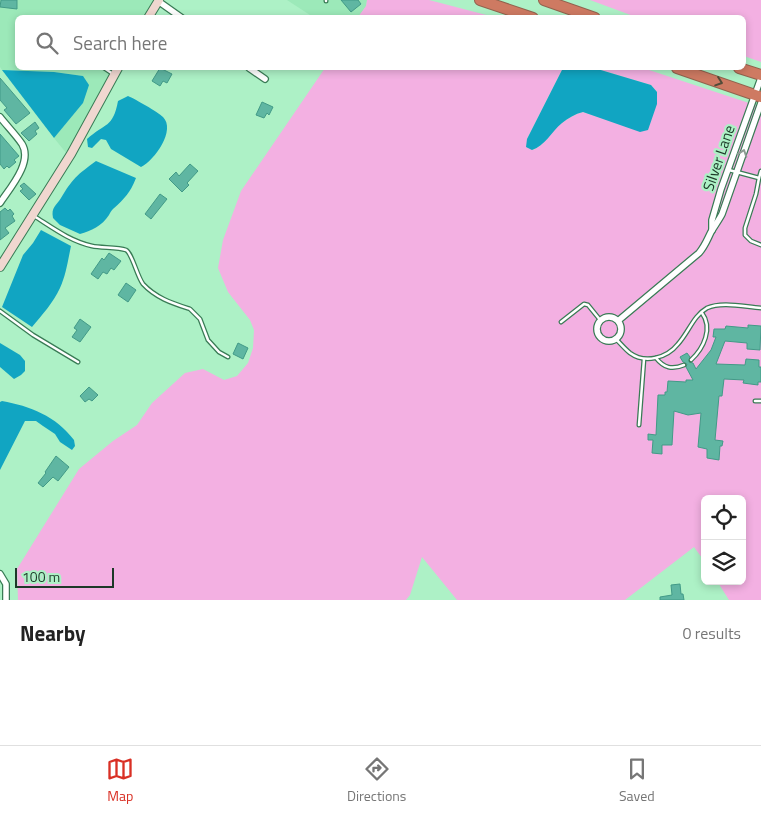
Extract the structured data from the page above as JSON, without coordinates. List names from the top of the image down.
{
  "streets": {
    "street": ["Silver Lane"]
  },
  "scale_bar": "100 m",
  "page": {
    "search": "Search here",
    "scale": "100 m",
    "heading": ["Nearby", "0 results"],
    "nav": ["Map", "Directions", "Saved"]
  }
}
